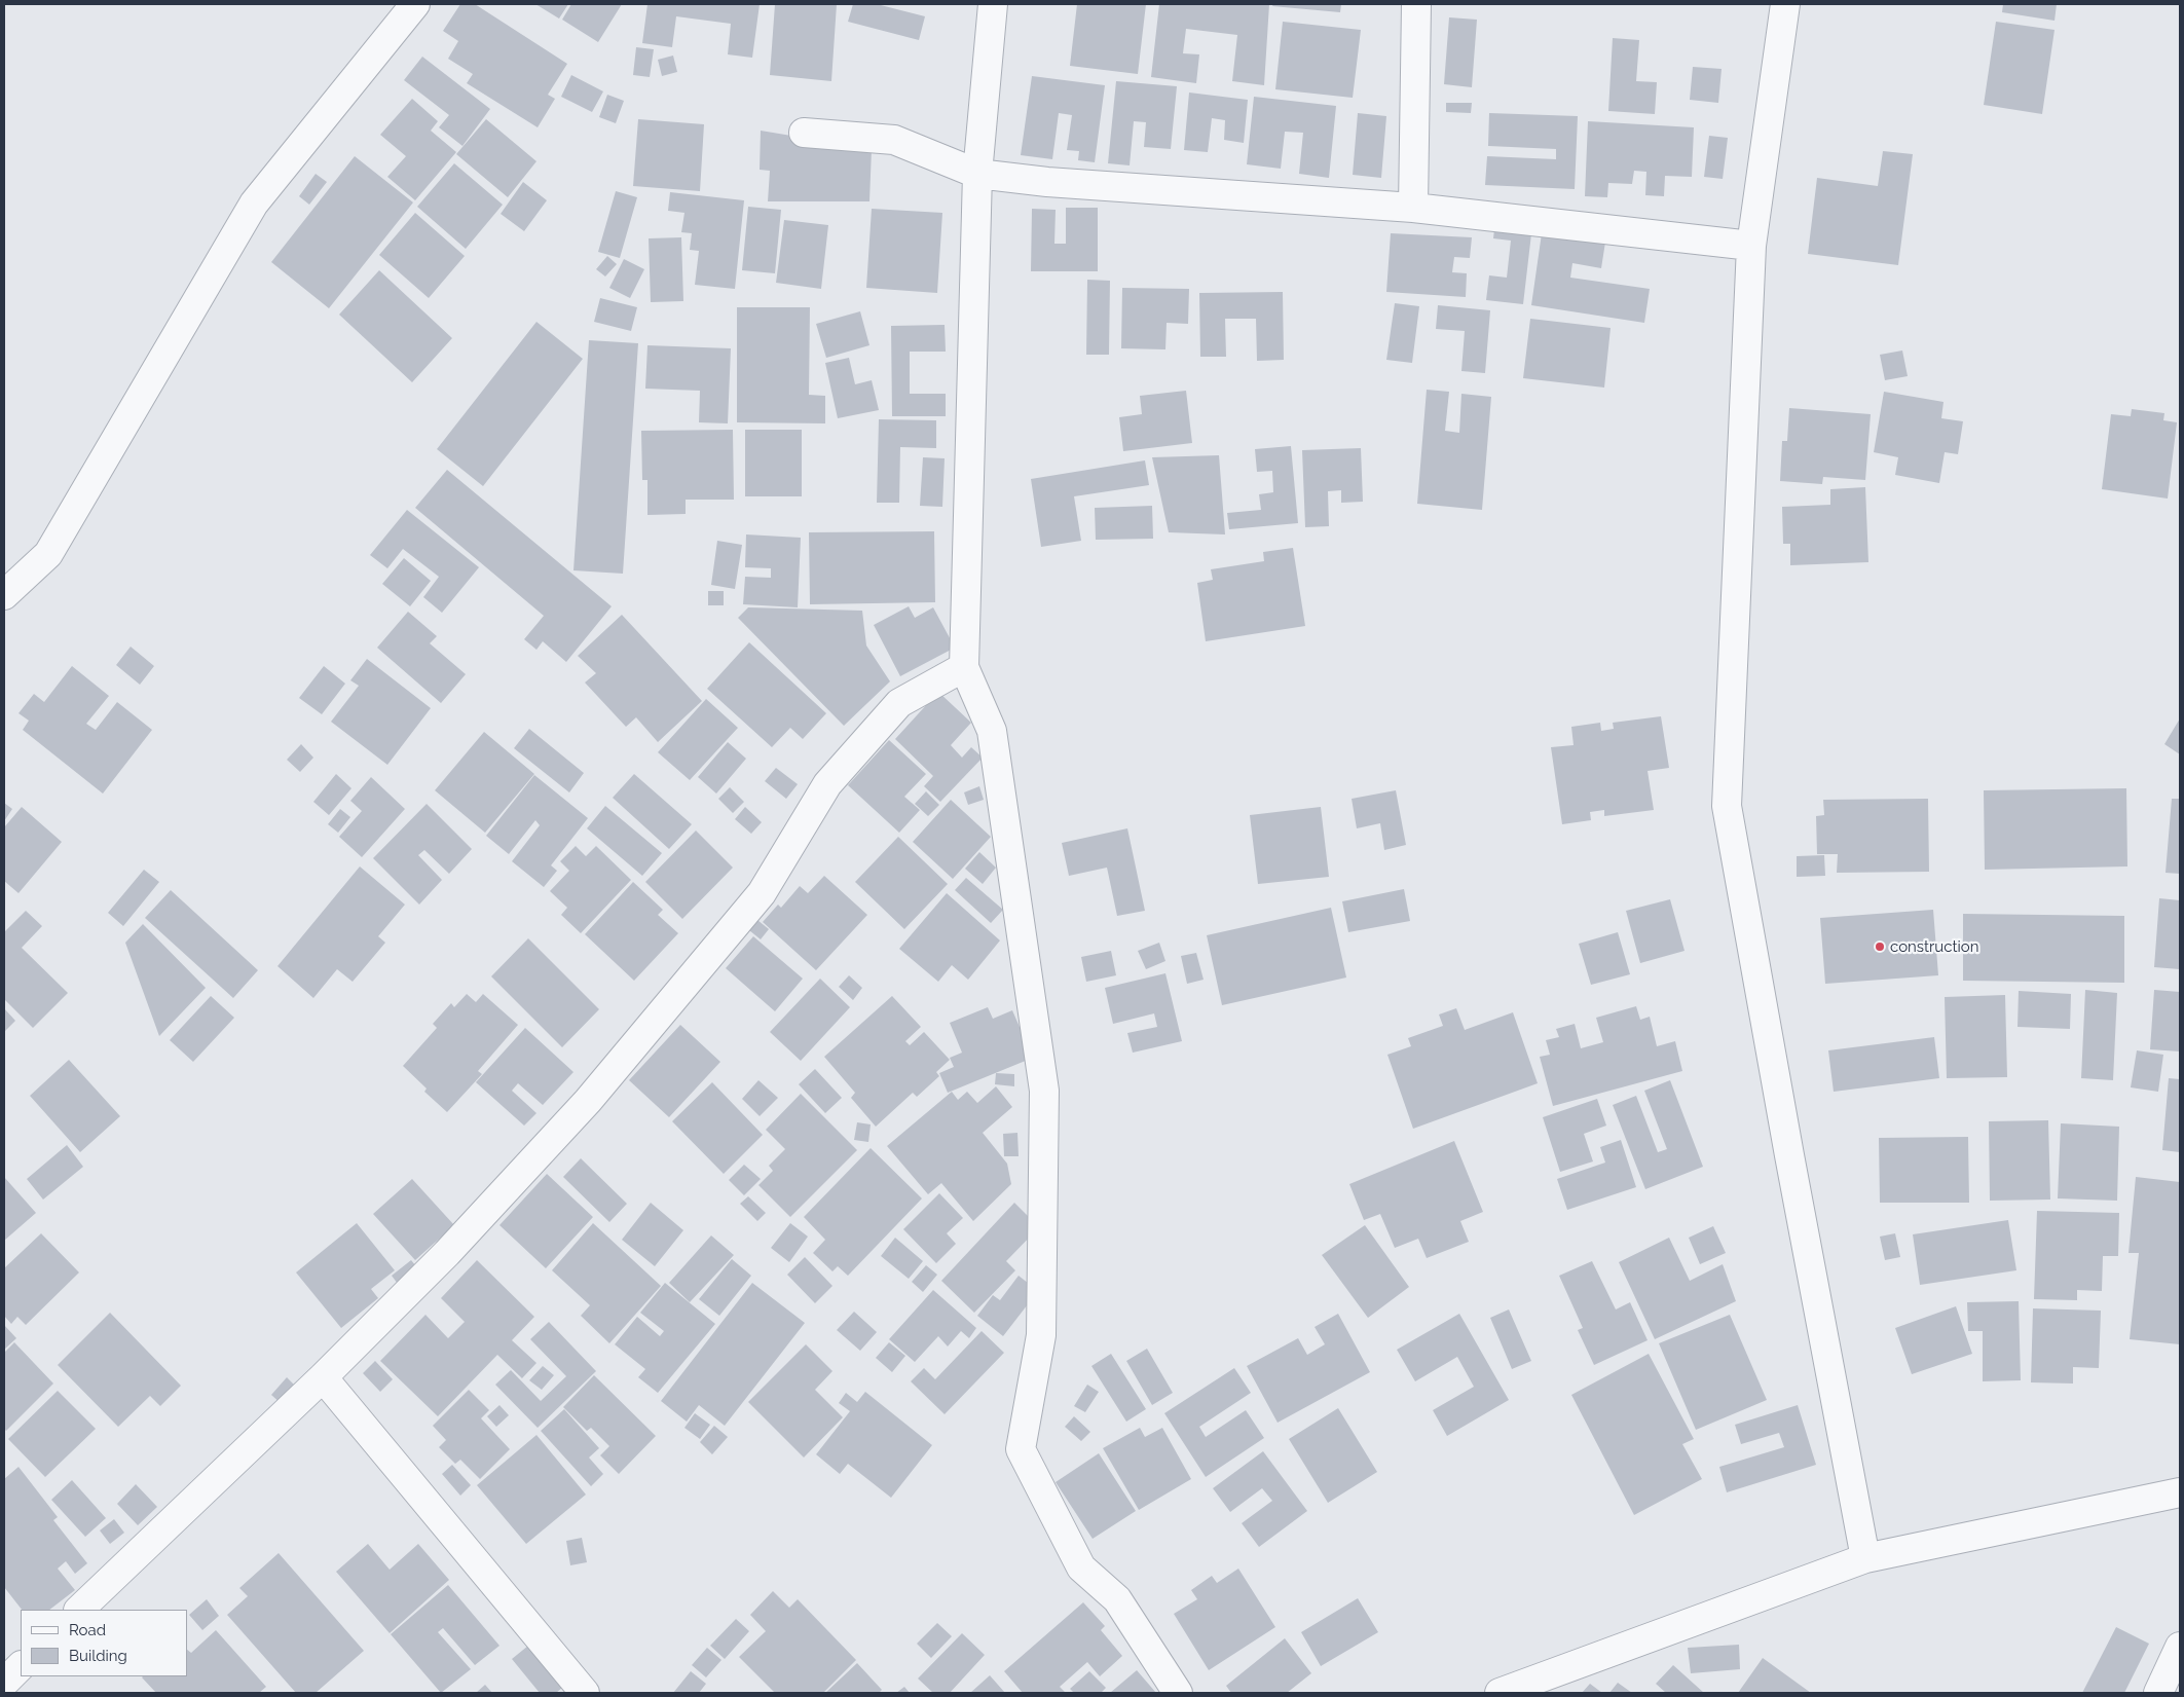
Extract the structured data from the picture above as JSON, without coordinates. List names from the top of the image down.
{
  "places": ["construction"],
  "legend": ["Road", "Building"]
}
